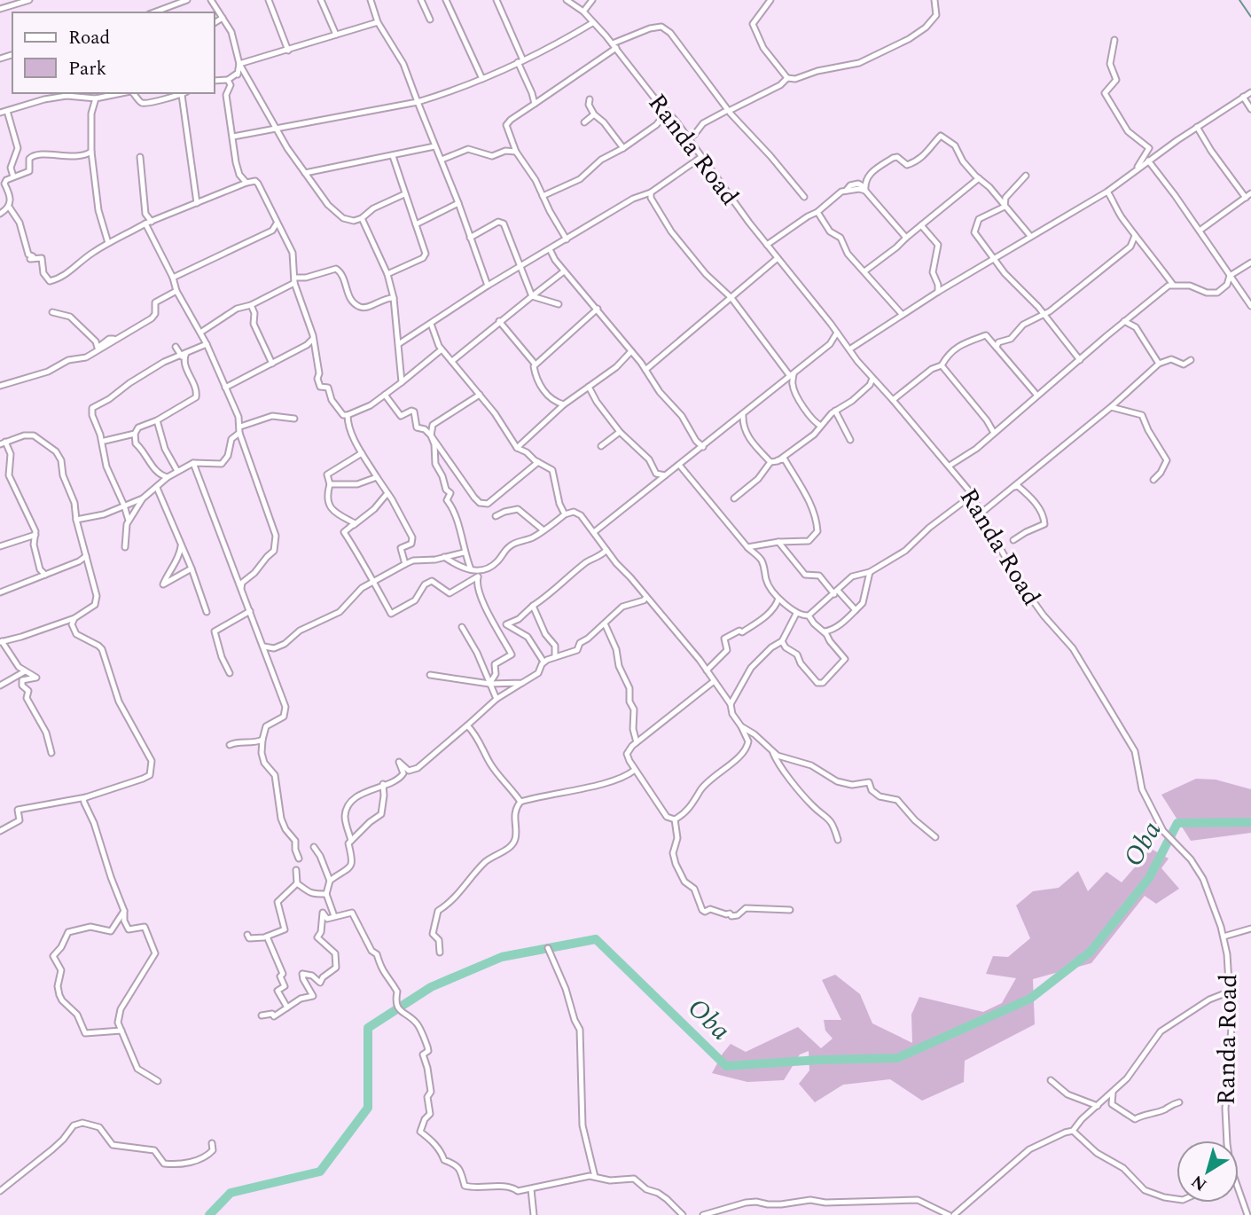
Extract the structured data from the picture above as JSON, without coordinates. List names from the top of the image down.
{
  "streets": {
    "street": ["Randa Road"]
  },
  "water": ["Oba"],
  "legend": ["Road", "Park"],
  "north": "bottom left"
}
